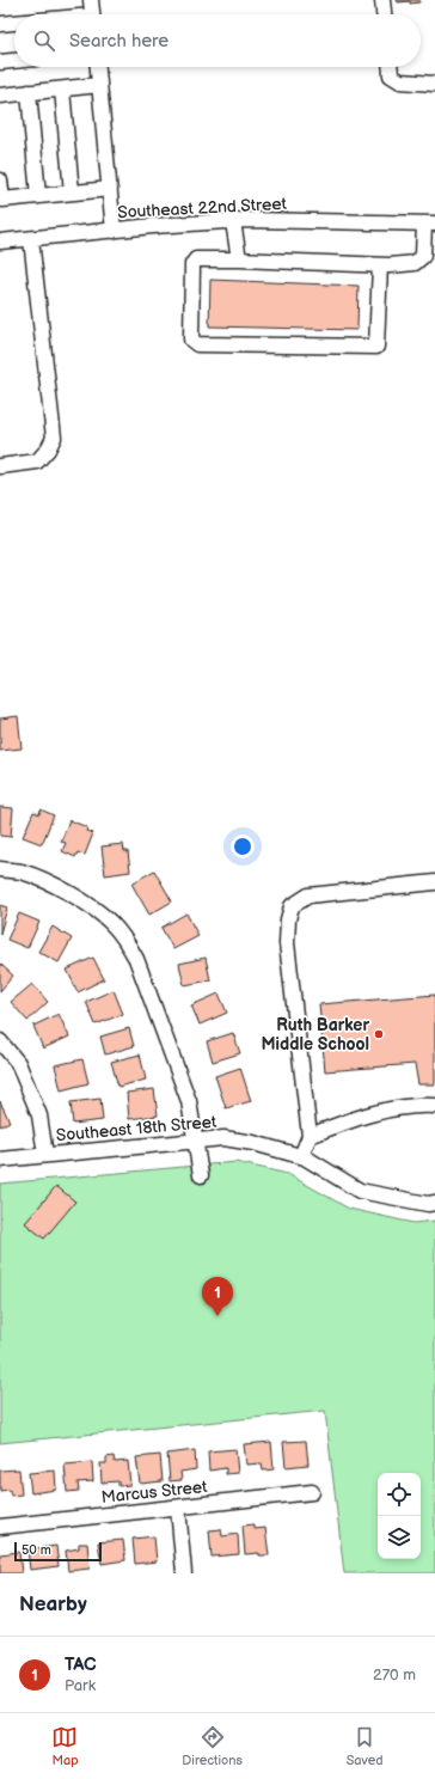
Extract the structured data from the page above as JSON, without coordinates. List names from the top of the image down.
{
  "streets": {
    "street": ["Southeast 22nd Street", "Southeast 18th Street", "Marcus Street"]
  },
  "places": ["Ruth Barker Middle School"],
  "scale_bar": "50 m",
  "page": {
    "search": "Search here",
    "pins": "1",
    "scale": "50 m",
    "heading": "Nearby",
    "list": [
      {
        "mark": "1",
        "name": "TAC",
        "note": "Park",
        "value": "270 m"
      }
    ],
    "nav": ["Map", "Directions", "Saved"]
  }
}
